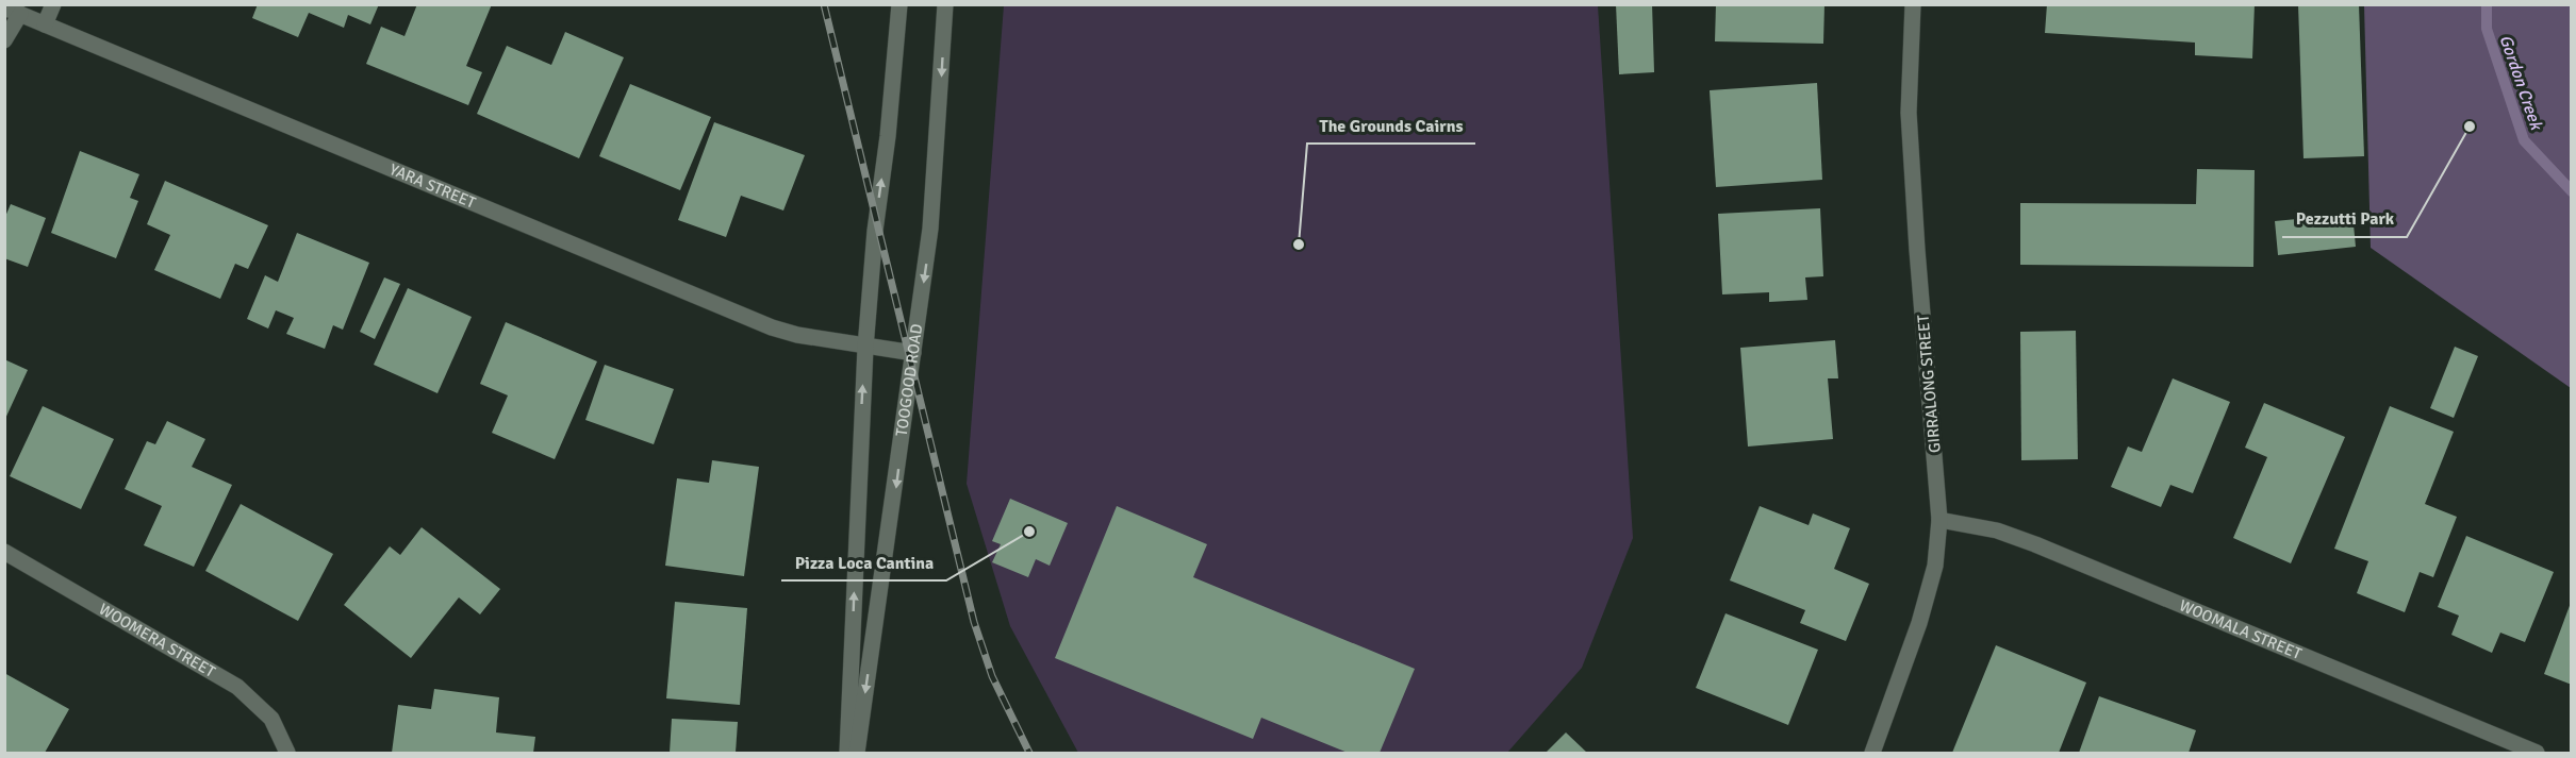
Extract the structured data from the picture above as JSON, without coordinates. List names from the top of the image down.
{
  "streets": {
    "street": [
      "YARA STREET",
      "TOOGOOD ROAD",
      "GIRRALONG STREET",
      "WOOMALA STREET",
      "WOOMERA STREET"
    ]
  },
  "crossings": [
    ["YARA STREET", "TOOGOOD ROAD"],
    ["GIRRALONG STREET", "WOOMALA STREET"]
  ],
  "water": ["Gordon Creek"],
  "places": ["Pezzutti Park", "The Grounds Cairns", "Pizza Loca Cantina"]
}
